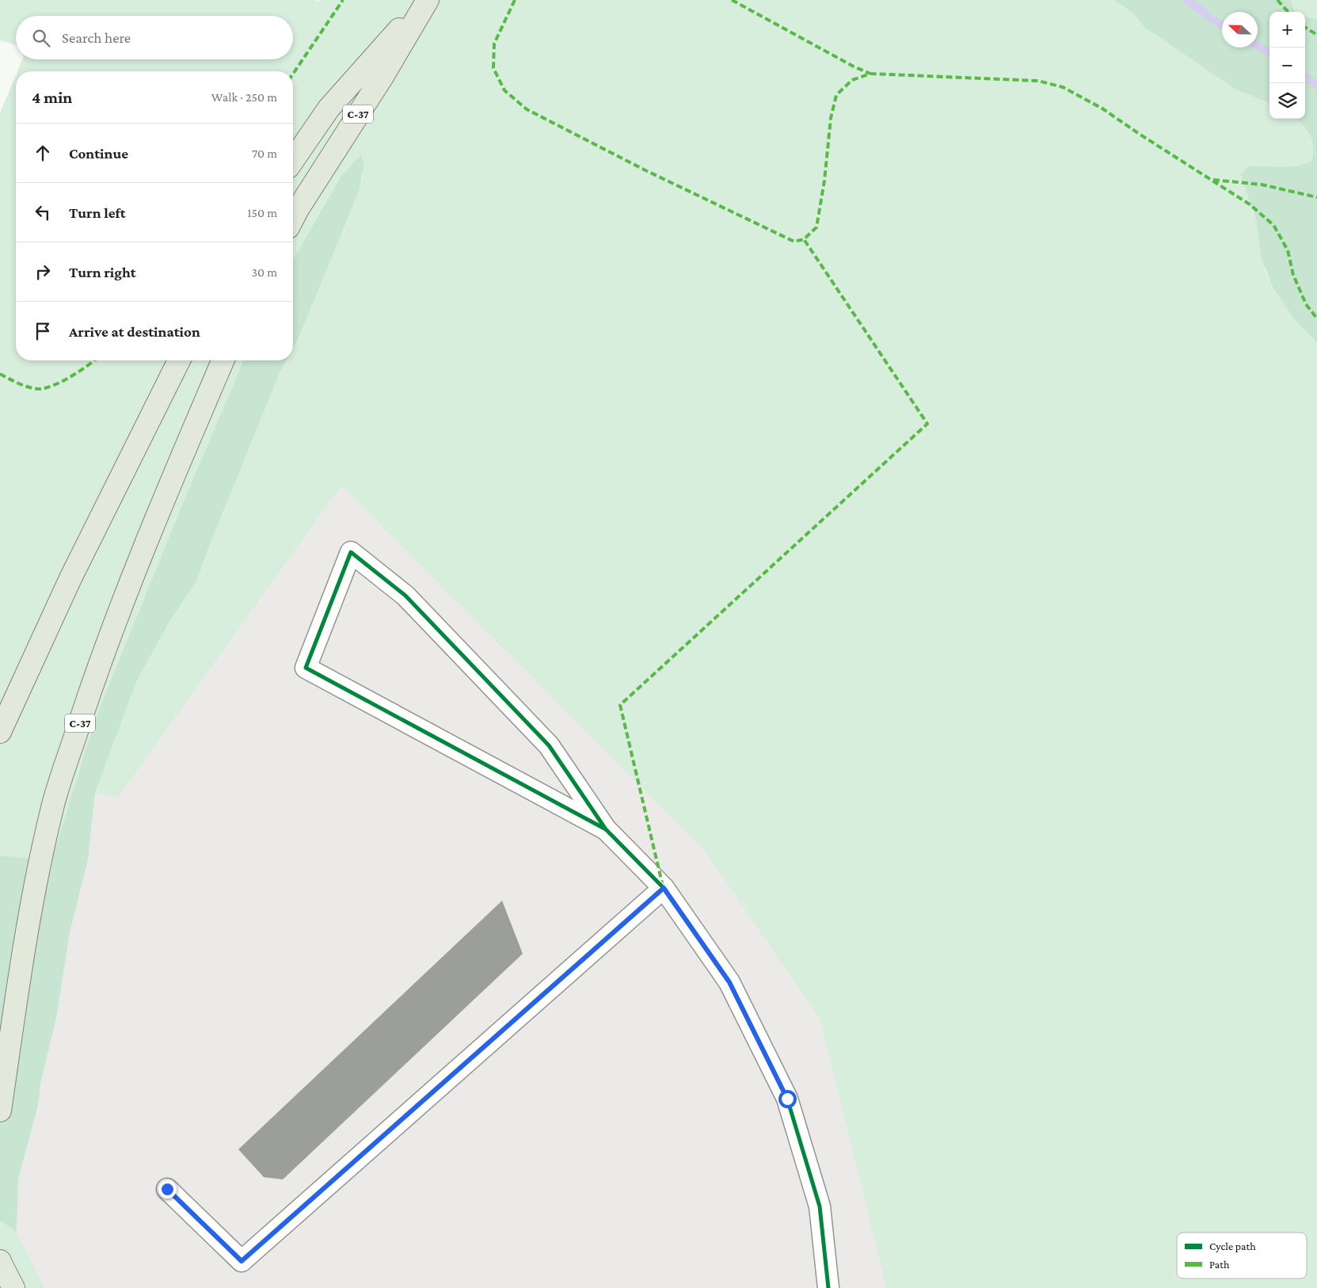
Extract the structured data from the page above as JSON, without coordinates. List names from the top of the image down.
{
  "streets": {
    "highway": ["C-37"]
  },
  "legend": ["Cycle path", "Path"],
  "north": "left",
  "page": {
    "map_buttons": ["+", "−"],
    "search": "Search here",
    "heading": ["4 min", "Walk · 250 m"],
    "list": [
      ["Continue", "70 m"],
      ["Turn left", "150 m"],
      ["Turn right", "30 m"],
      "Arrive at destination"
    ]
  }
}
